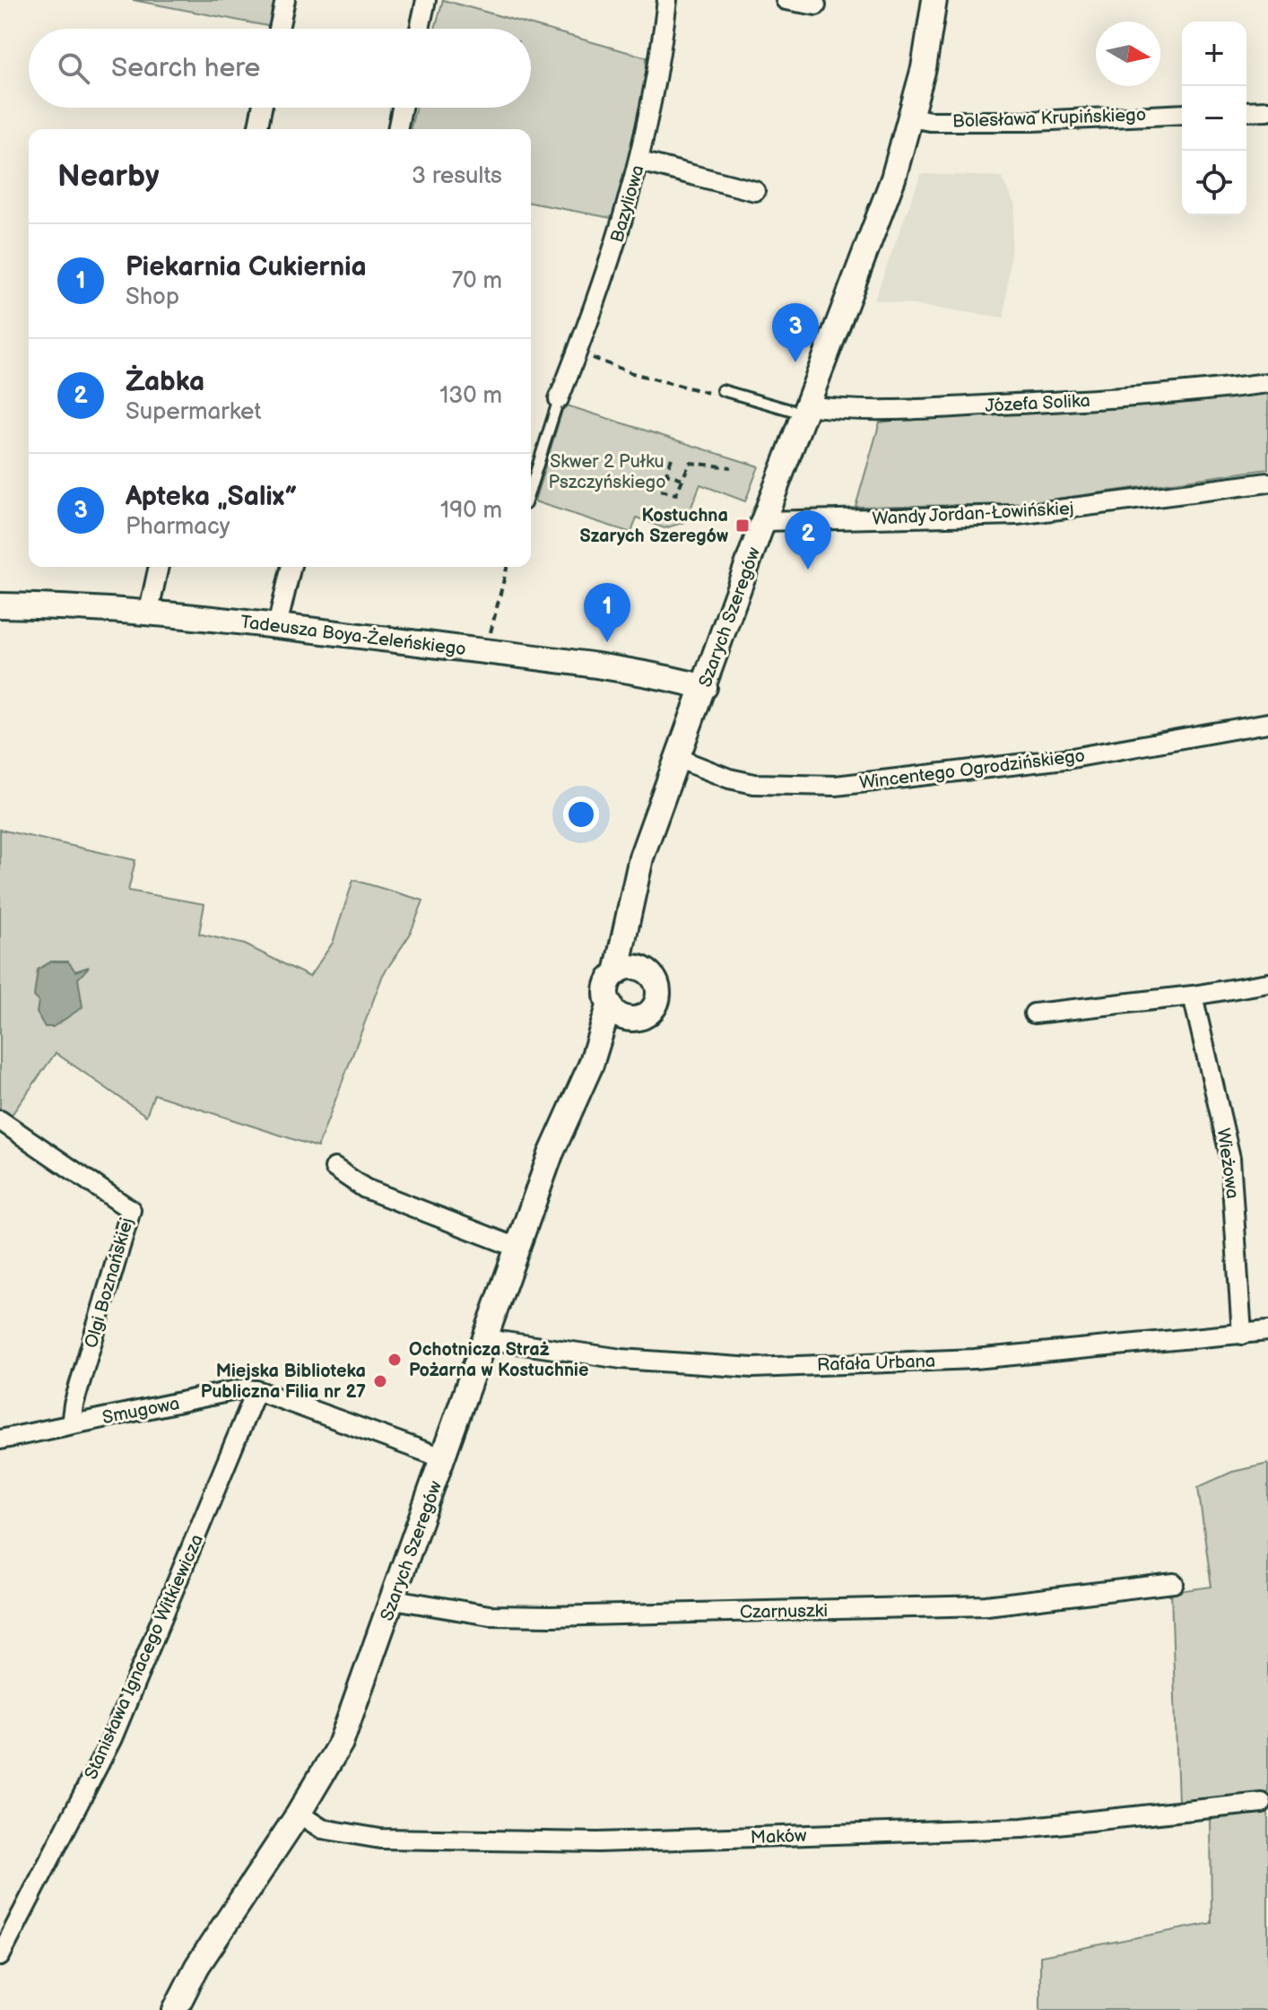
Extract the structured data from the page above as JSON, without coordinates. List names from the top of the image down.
{
  "streets": {
    "street": [
      "Bolesława Krupińskiego",
      "Bazyliowa",
      "Józefa Solika",
      "Wandy Jordan-Łowińskiej",
      "Szarych Szeregów",
      "Tadeusza Boya-Żeleńskiego",
      "Wincentego Ogrodzińskiego",
      "Wieżowa",
      "Olgi Boznańskiej",
      "Rafała Urbana",
      "Smugowa",
      "Czarnuszki",
      "Stanisława Ignacego Witkiewicza",
      "Maków"
    ]
  },
  "crossings": [
    ["Bolesława Krupińskiego", "Szarych Szeregów"],
    ["Józefa Solika", "Szarych Szeregów"],
    ["Wandy Jordan-Łowińskiej", "Szarych Szeregów"],
    ["Szarych Szeregów", "Tadeusza Boya-Żeleńskiego"],
    ["Szarych Szeregów", "Wincentego Ogrodzińskiego"],
    ["Szarych Szeregów", "Rafała Urbana"],
    ["Szarych Szeregów", "Smugowa"],
    ["Szarych Szeregów", "Czarnuszki"],
    ["Szarych Szeregów", "Maków"],
    ["Wieżowa", "Rafała Urbana"],
    ["Olgi Boznańskiej", "Smugowa"],
    ["Smugowa", "Stanisława Ignacego Witkiewicza"]
  ],
  "parks": ["Skwer 2 Pułku Pszczyńskiego"],
  "places": {
    "transit": ["Kostuchna Szarych Szeregów"],
    "other": ["Ochotnicza Straż Pożarna w Kostuchnie", "Miejska Biblioteka Publiczna Filia nr 27"]
  },
  "north": "right",
  "page": {
    "map_buttons": ["+", "−"],
    "search": "Search here",
    "heading": ["Nearby", "3 results"],
    "list": [
      {
        "mark": "1",
        "name": "Piekarnia Cukiernia",
        "note": "Shop",
        "value": "70 m"
      },
      {
        "mark": "2",
        "name": "Żabka",
        "note": "Supermarket",
        "value": "130 m"
      },
      {
        "mark": "3",
        "name": "Apteka „Salix”",
        "note": "Pharmacy",
        "value": "190 m"
      }
    ],
    "pins": ["3", "2", "1"]
  }
}
